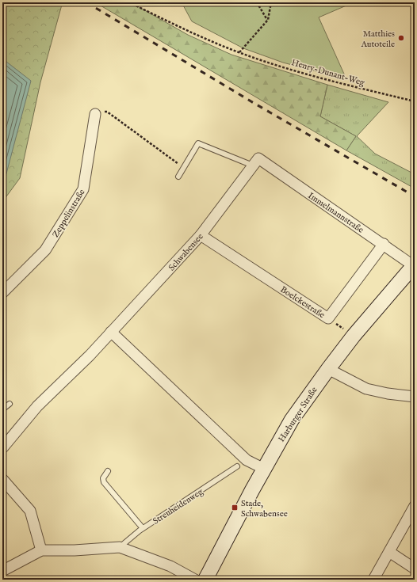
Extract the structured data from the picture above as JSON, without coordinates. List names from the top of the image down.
{
  "streets": {
    "main road": ["Harburger Straße"],
    "street": [
      "Immelmannstraße",
      "Zeppelinstraße",
      "Schwabensee",
      "Boelckestraße"
    ],
    "lane": ["Streuheidenweg"],
    "path": ["Henry-Dunant-Weg"]
  },
  "crossings": [
    ["Immelmannstraße", "Schwabensee"],
    ["Immelmannstraße", "Boelckestraße"],
    ["Immelmannstraße", "Harburger Straße"],
    ["Schwabensee", "Boelckestraße"]
  ],
  "places": {
    "other": ["Matthies Autoteile"],
    "transit": ["Stade, Schwabensee"]
  }
}
